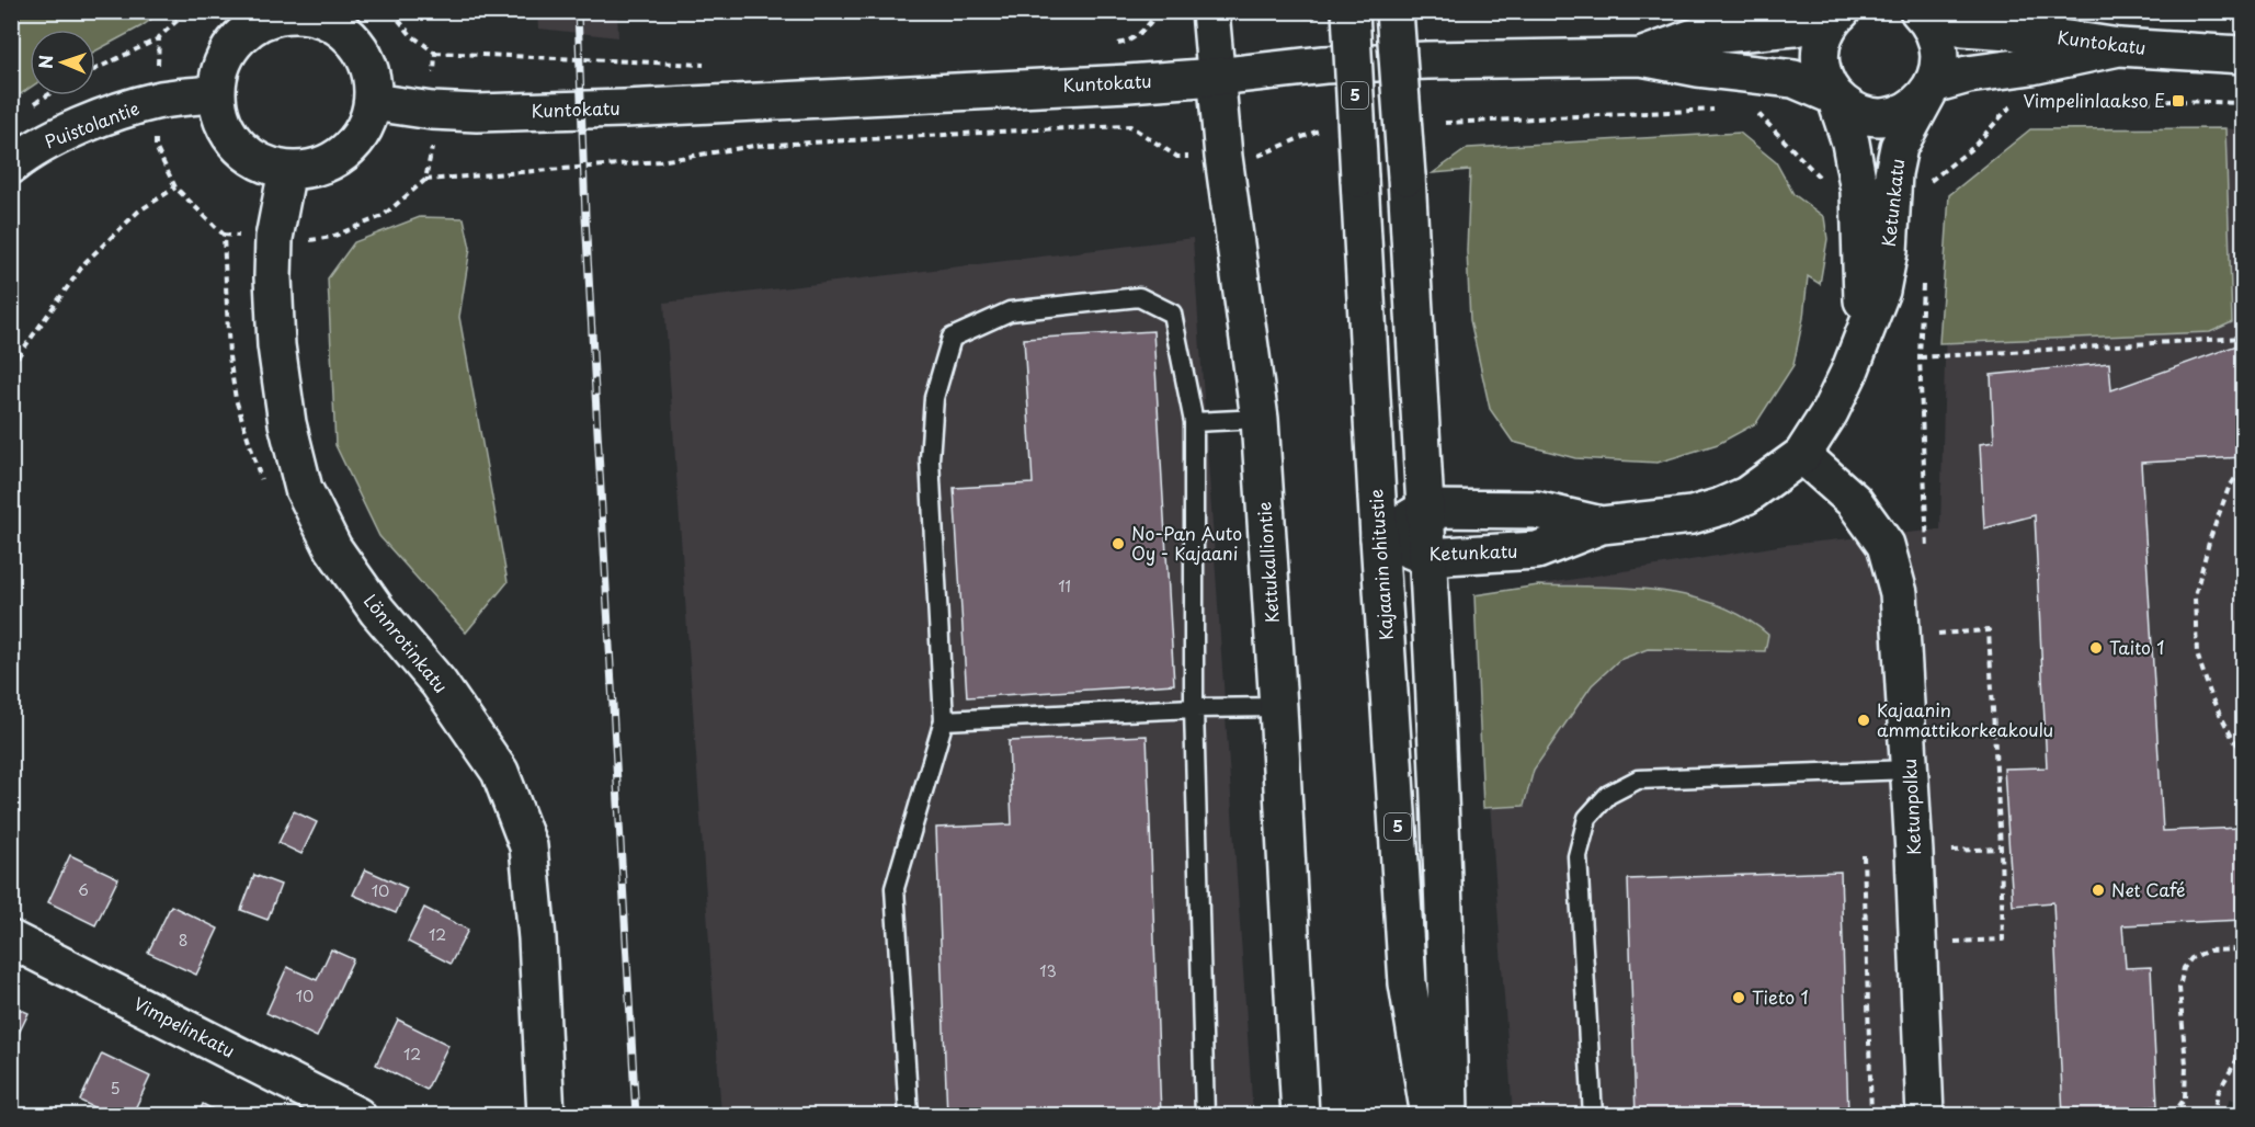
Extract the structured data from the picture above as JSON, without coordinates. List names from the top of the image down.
{
  "streets": {
    "main road": [
      "Kuntokatu",
      "5",
      "Puistolantie",
      "Ketunkatu",
      "Kettukalliontie",
      "Kajaanin ohitustie",
      "Lönnrotinkatu",
      "Ketunpolku",
      "Vimpelinkatu"
    ]
  },
  "crossings": [
    ["Kuntokatu", "Puistolantie"],
    ["Kuntokatu", "Ketunkatu"],
    ["Kuntokatu", "Kettukalliontie"],
    ["Kuntokatu", "Lönnrotinkatu"],
    ["Puistolantie", "Lönnrotinkatu"],
    ["Ketunkatu", "Kajaanin ohitustie"],
    ["Ketunkatu", "Ketunpolku"]
  ],
  "places": {
    "transit": ["Vimpelinlaakso E"],
    "other": [
      "No-Pan Auto Oy - Kajaani",
      "Taito 1",
      "Kajaanin ammattikorkeakoulu",
      "Net Café",
      "Tieto 1"
    ]
  },
  "house_numbers": [
    "11",
    "6",
    "10",
    "12",
    "8",
    "13",
    "10",
    "12",
    "5"
  ],
  "north": "left"
}
